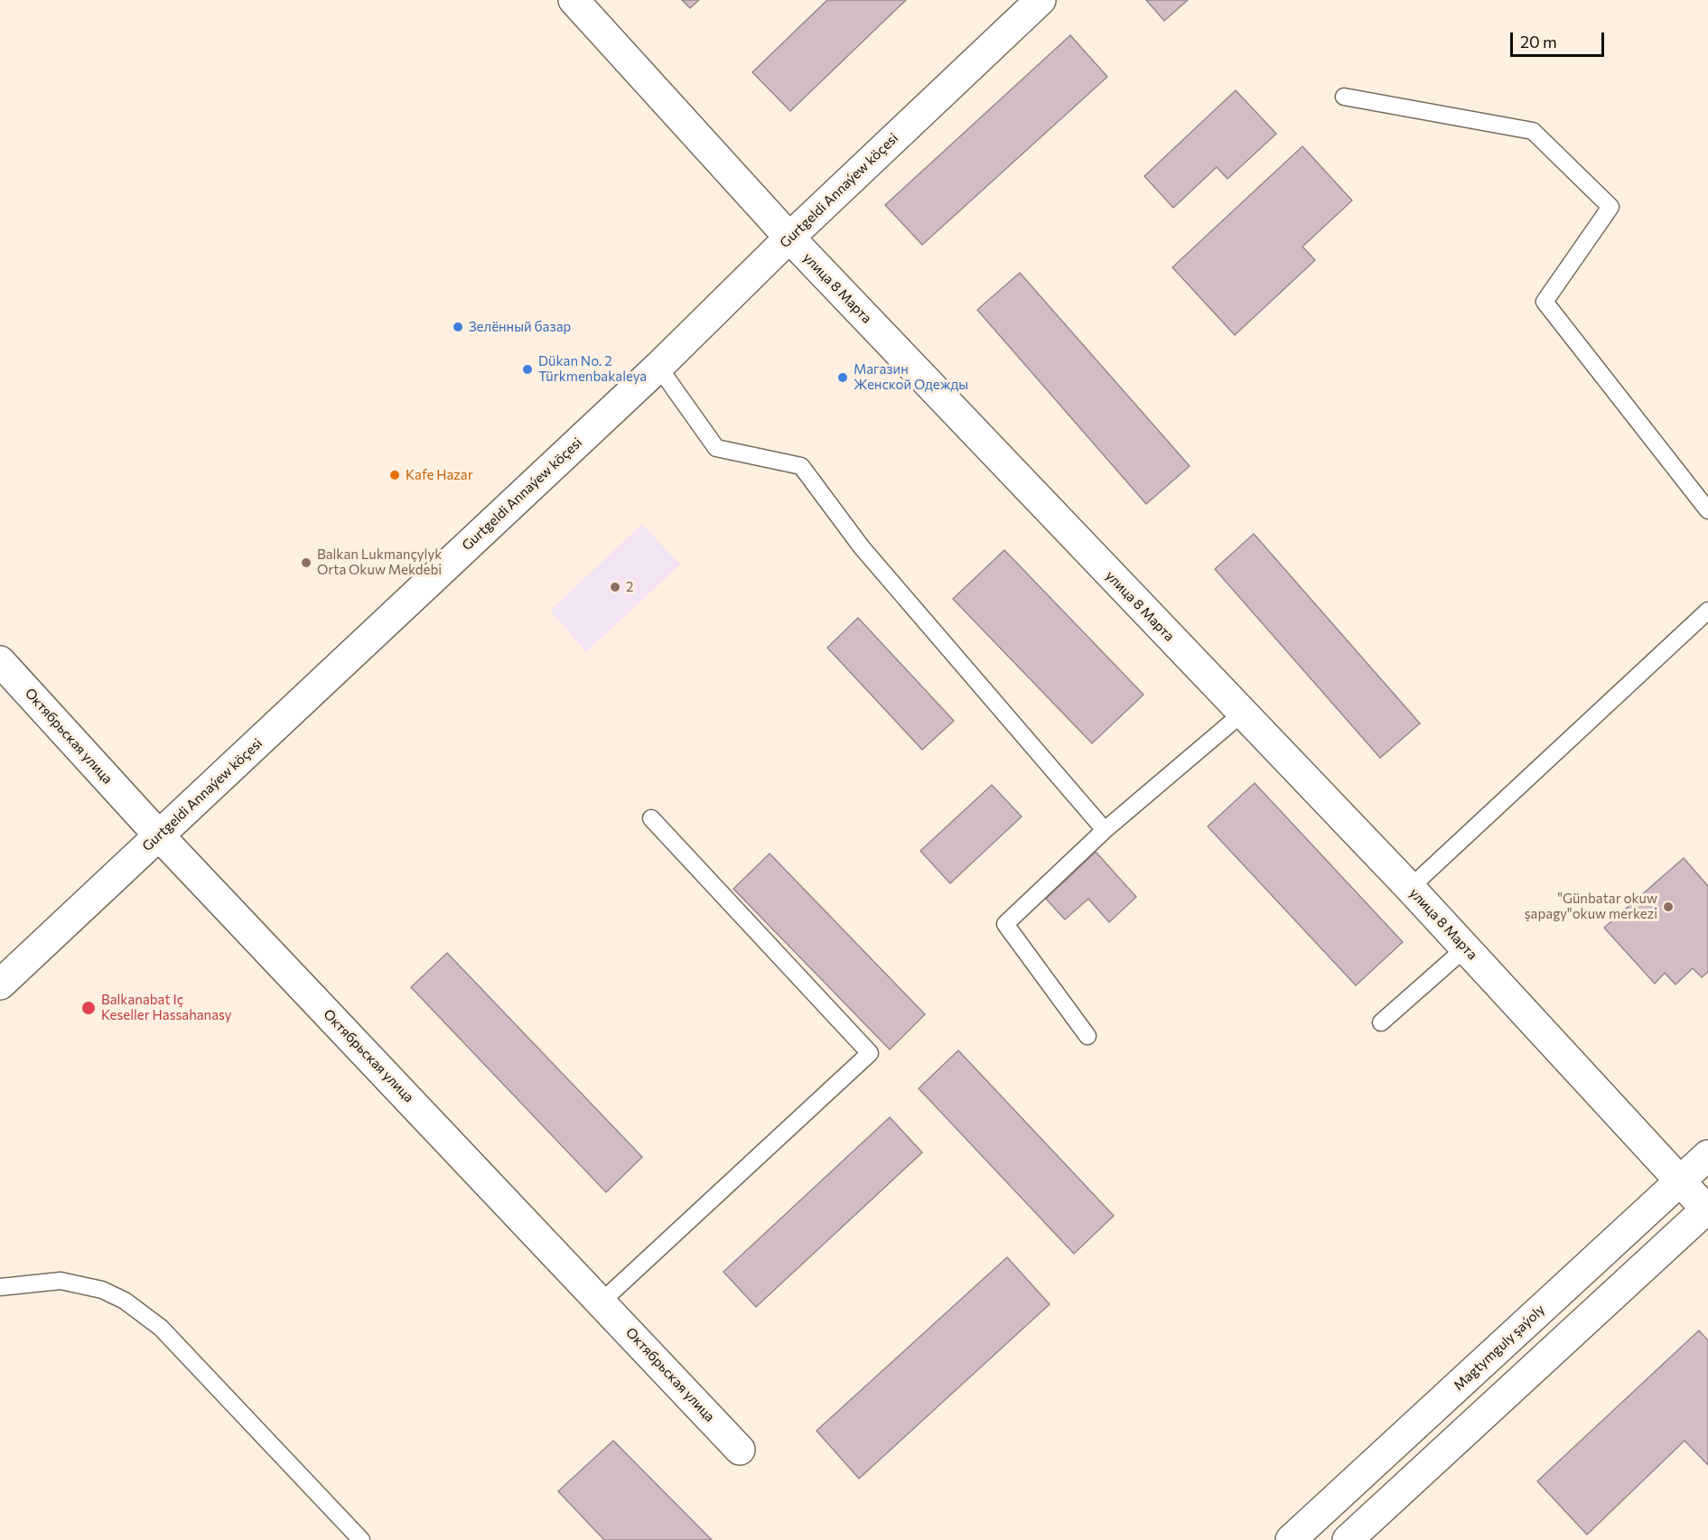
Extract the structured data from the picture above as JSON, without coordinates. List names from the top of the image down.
{
  "streets": {
    "street": [
      "Gurtgeldi Annaýew köçesi",
      "улица 8 Марта",
      "Октябрьская улица",
      "Magtymguly şaýoly"
    ]
  },
  "crossings": [
    ["Gurtgeldi Annaýew köçesi", "улица 8 Марта"],
    ["Gurtgeldi Annaýew köçesi", "Октябрьская улица"],
    ["улица 8 Марта", "Magtymguly şaýoly"]
  ],
  "places": [
    "Зелённый базар",
    "Dükan No. 2 Türkmenbakaleya",
    "Магазин Женской Одежды",
    "Kafe Hazar",
    "Balkan Lukmançylyk Orta Okuw Mekdebi",
    "2",
    "\"Günbatar okuw şapagy\"okuw merkezi",
    "Balkanabat Iç Keseller Hassahanasy"
  ],
  "scale_bar": "20 m"
}
